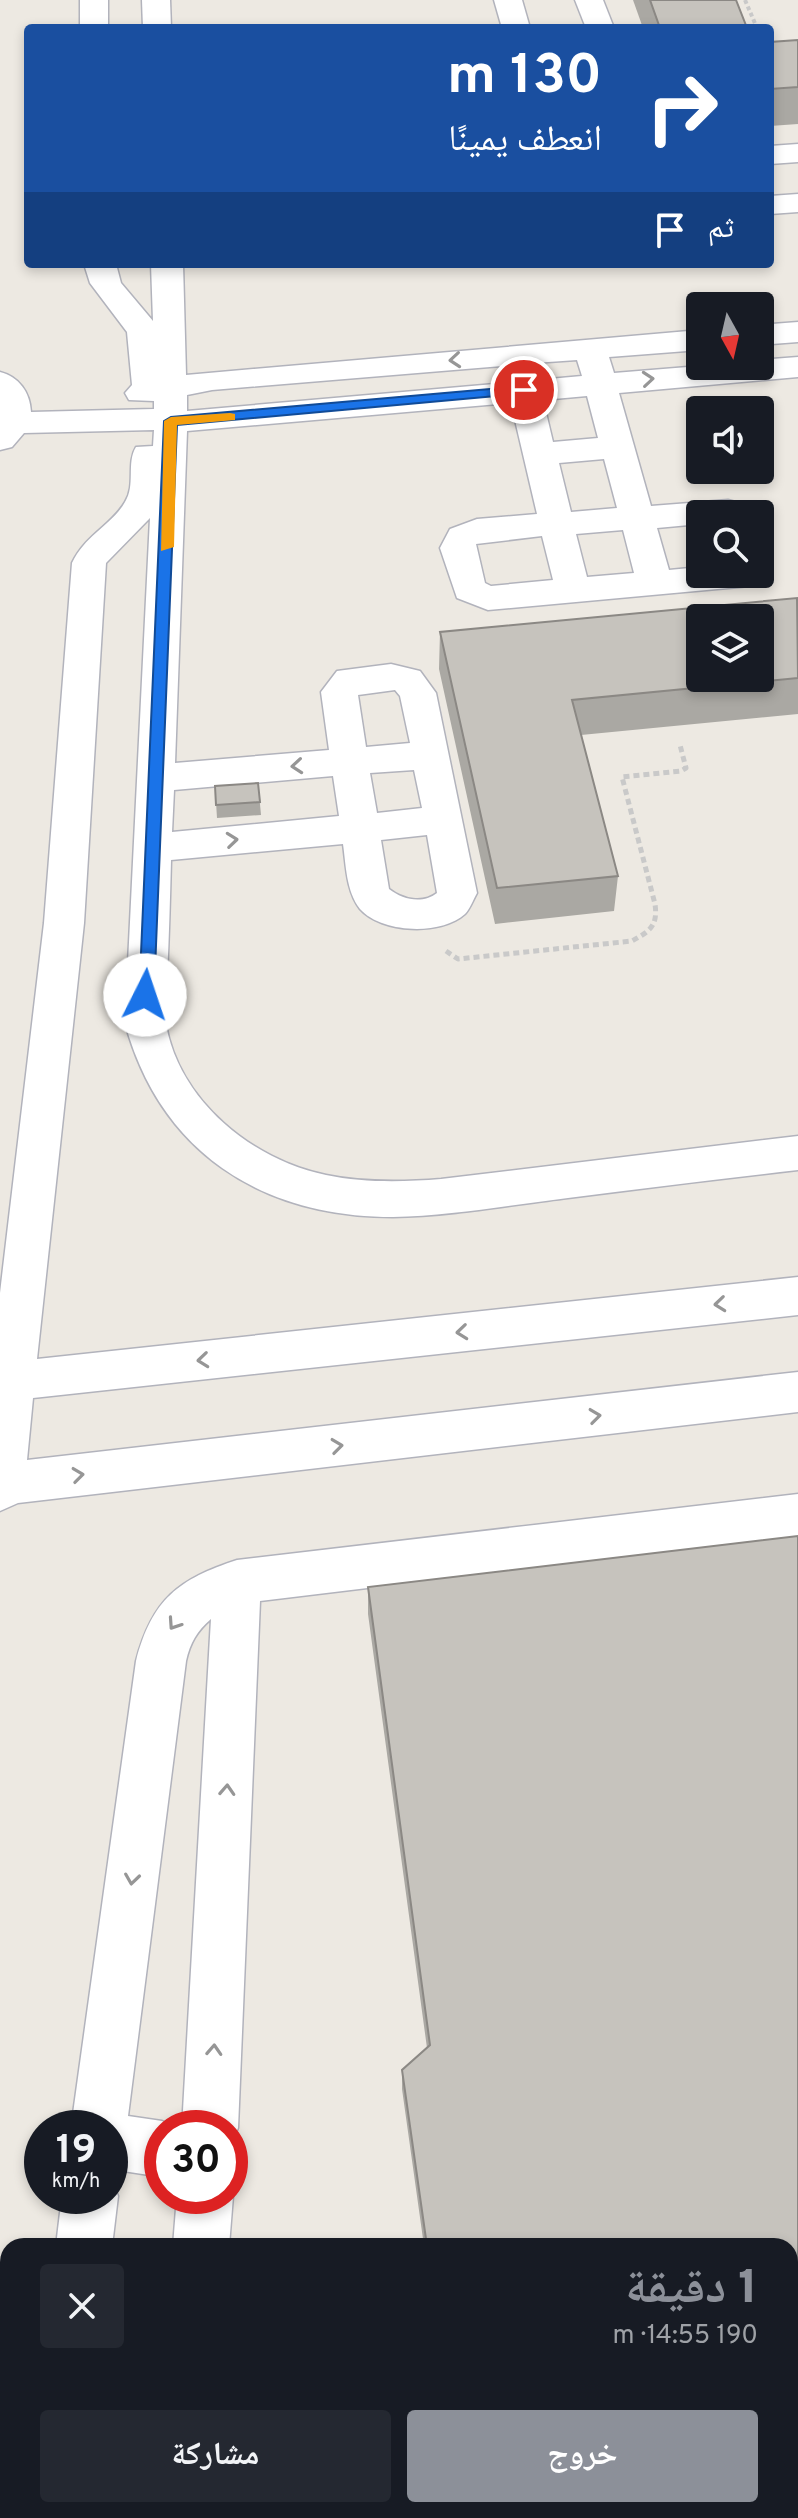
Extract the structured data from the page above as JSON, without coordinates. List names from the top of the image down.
{
  "north": "bottom",
  "page": {
    "turn": ["130 m", "انعطف يمينًا"],
    "then": "ثم",
    "speed": "19 km/h",
    "limit": "30",
    "heading": ["1 دقيقة", "190 m · 14:55"],
    "buttons": ["خروج", "مشاركة"]
  }
}
